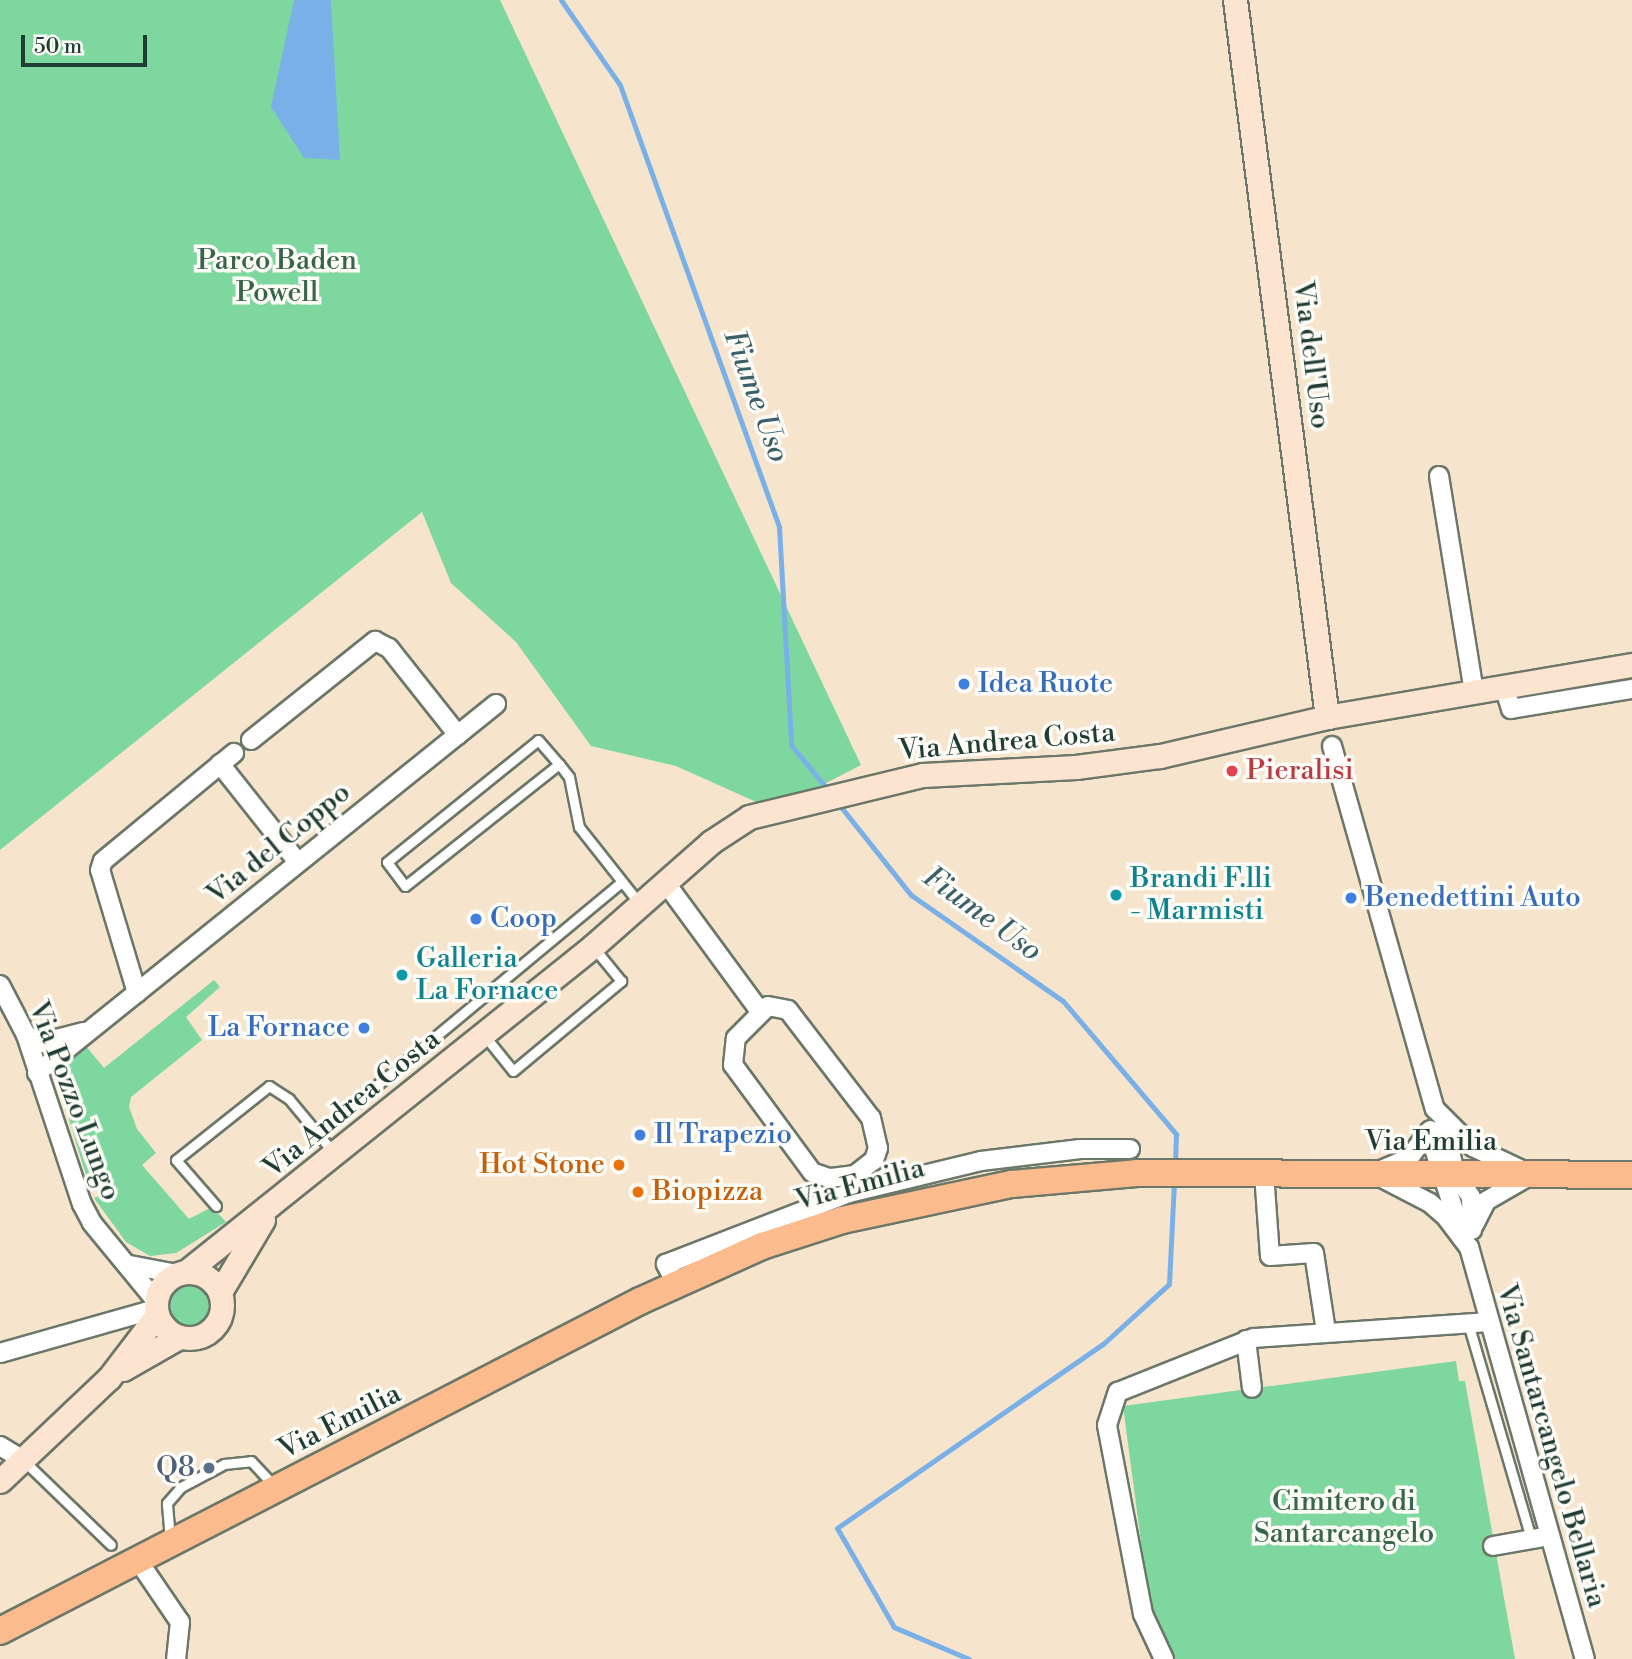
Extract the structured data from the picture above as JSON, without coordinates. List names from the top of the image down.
{
  "streets": {
    "main road": ["Via Emilia"],
    "street": [
      "Via dell'Uso",
      "Via Andrea Costa",
      "Via del Coppo",
      "Via Pozzo Lungo",
      "Via Santarcangelo Bellaria"
    ]
  },
  "crossings": [
    ["Via dell'Uso", "Via Andrea Costa"],
    ["Via Andrea Costa", "Via Pozzo Lungo"],
    ["Via del Coppo", "Via Pozzo Lungo"],
    ["Via Emilia", "Via Santarcangelo Bellaria"]
  ],
  "water": ["Fiume Uso"],
  "parks": ["Parco Baden Powell", "Cimitero di Santarcangelo"],
  "places": [
    "Idea Ruote",
    "Pieralisi",
    "Brandi F.lli - Marmisti",
    "Benedettini Auto",
    "Coop",
    "Galleria La Fornace",
    "La Fornace",
    "Il Trapezio",
    "Hot Stone",
    "Biopizza",
    "Q8"
  ],
  "scale_bar": "50 m"
}
